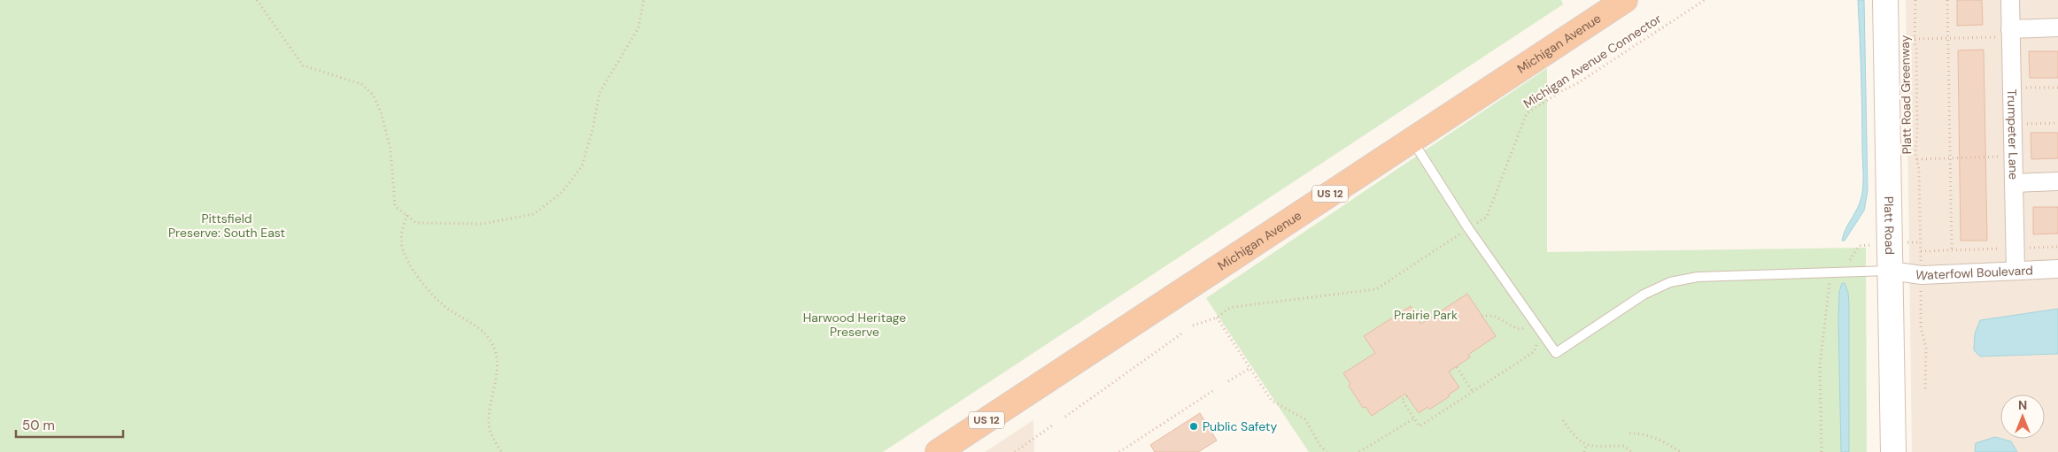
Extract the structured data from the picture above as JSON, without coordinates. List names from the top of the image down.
{
  "streets": {
    "highway": ["Michigan Avenue", "US 12"],
    "main road": ["Platt Road"],
    "street": ["Trumpeter Lane", "Waterfowl Boulevard"],
    "path": ["Michigan Avenue Connector", "Platt Road Greenway"]
  },
  "crossings": [
    ["Trumpeter Lane", "Waterfowl Boulevard"],
    ["Platt Road", "Waterfowl Boulevard"]
  ],
  "parks": ["Pittsfield Preserve: South East", "Prairie Park", "Harwood Heritage Preserve"],
  "places": ["Public Safety"],
  "scale_bar": "50 m",
  "north": "top"
}
